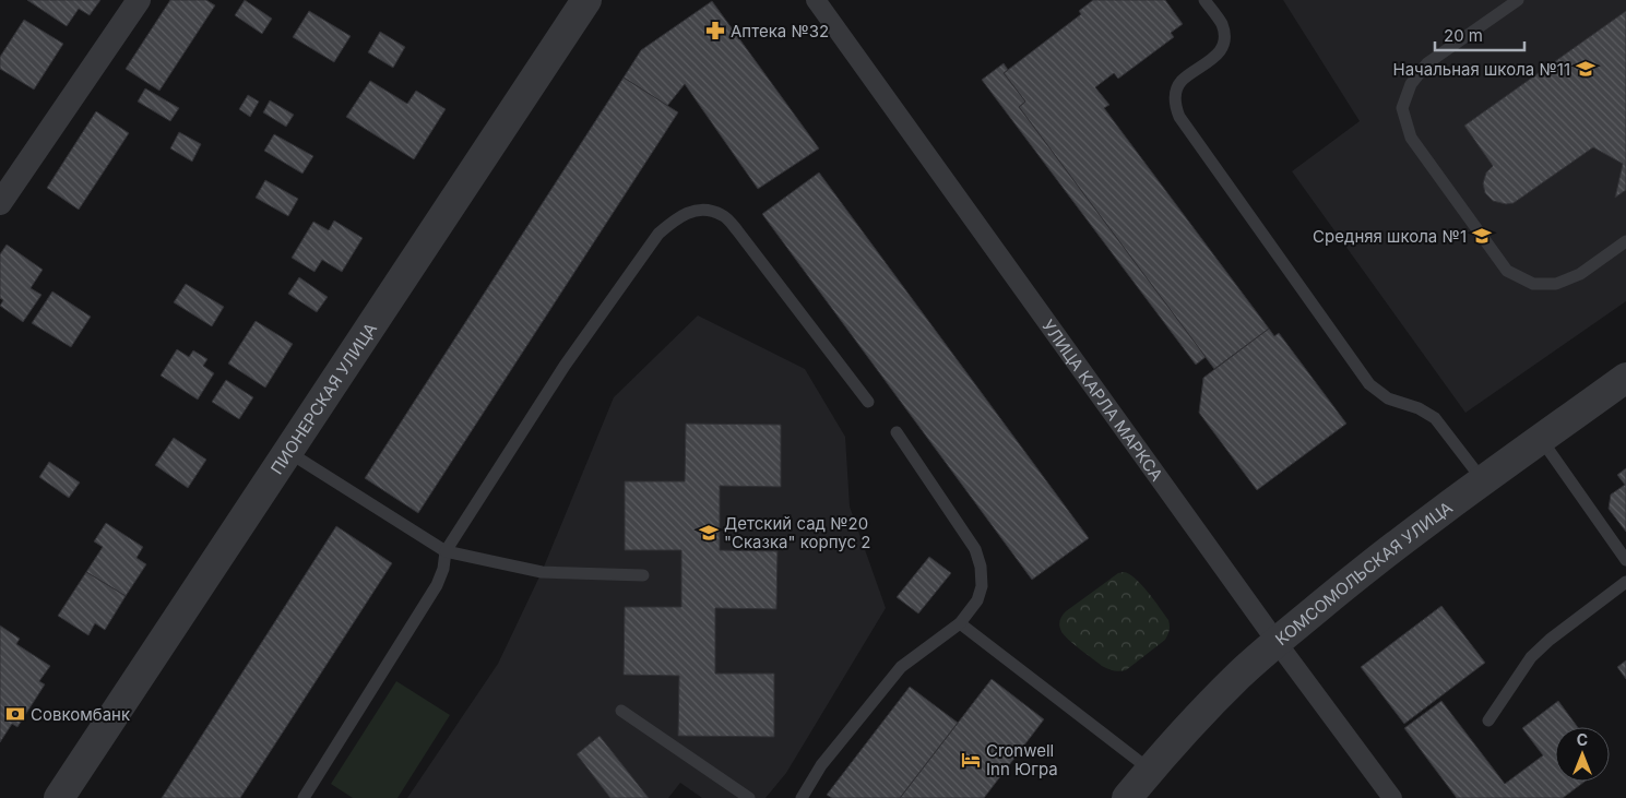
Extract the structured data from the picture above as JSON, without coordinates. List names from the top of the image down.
{
  "streets": {
    "street": ["ПИОНЕРСКАЯ УЛИЦА", "УЛИЦА КАРЛА МАРКСА", "КОМСОМОЛЬСКАЯ УЛИЦА"]
  },
  "crossings": [
    ["УЛИЦА КАРЛА МАРКСА", "КОМСОМОЛЬСКАЯ УЛИЦА"]
  ],
  "places": {
    "pharmacy": ["Аптека №32"],
    "school or university": ["Начальная школа №11", "Средняя школа №1", "Детский сад №20 \"Сказка\" корпус 2"],
    "bank": ["Совкомбанк"],
    "hotel": ["Cronwell Inn Югра"]
  },
  "scale_bar": "20 m",
  "north": "top"
}
